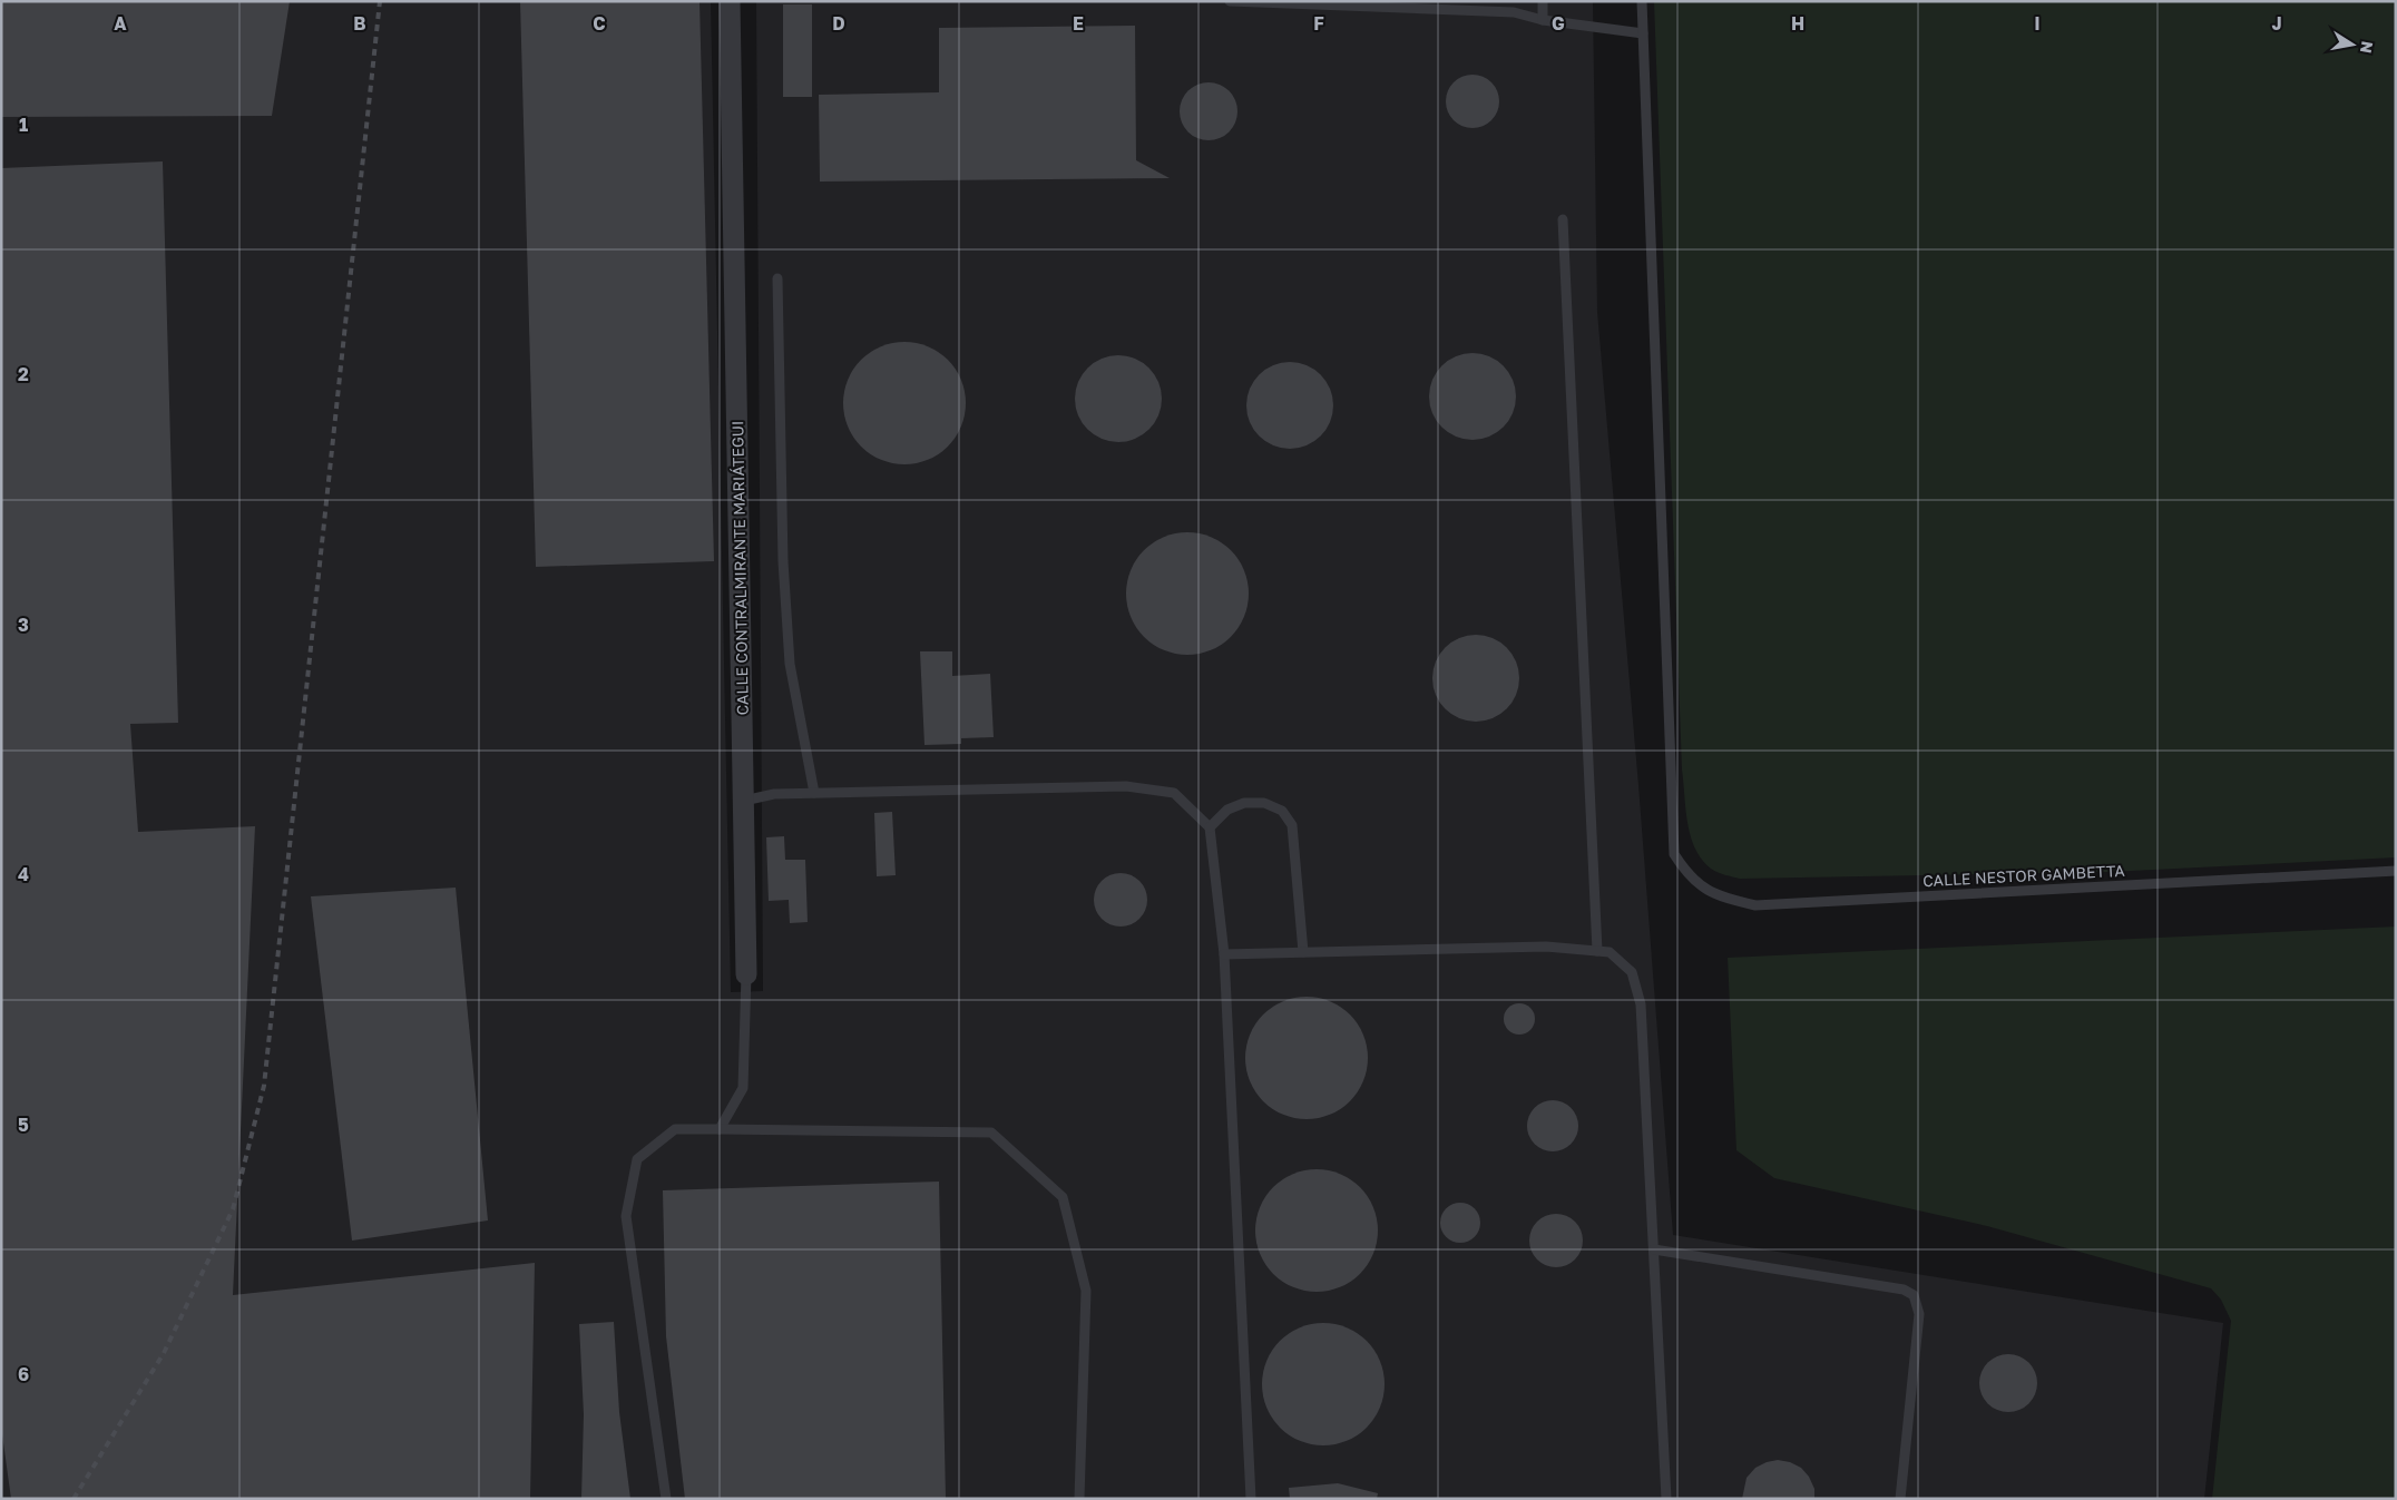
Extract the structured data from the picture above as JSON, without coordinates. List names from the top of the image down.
{
  "streets": {
    "street": ["CALLE CONTRALMIRANTE MARIÁTEGUI"],
    "lane": ["CALLE NESTOR GAMBETTA"]
  },
  "north": "right",
  "grid": {
    "columns": [
      "A",
      "B",
      "C",
      "D",
      "E",
      "F",
      "G",
      "H",
      "I",
      "J"
    ],
    "rows": [
      "1",
      "2",
      "3",
      "4",
      "5",
      "6"
    ]
  }
}
